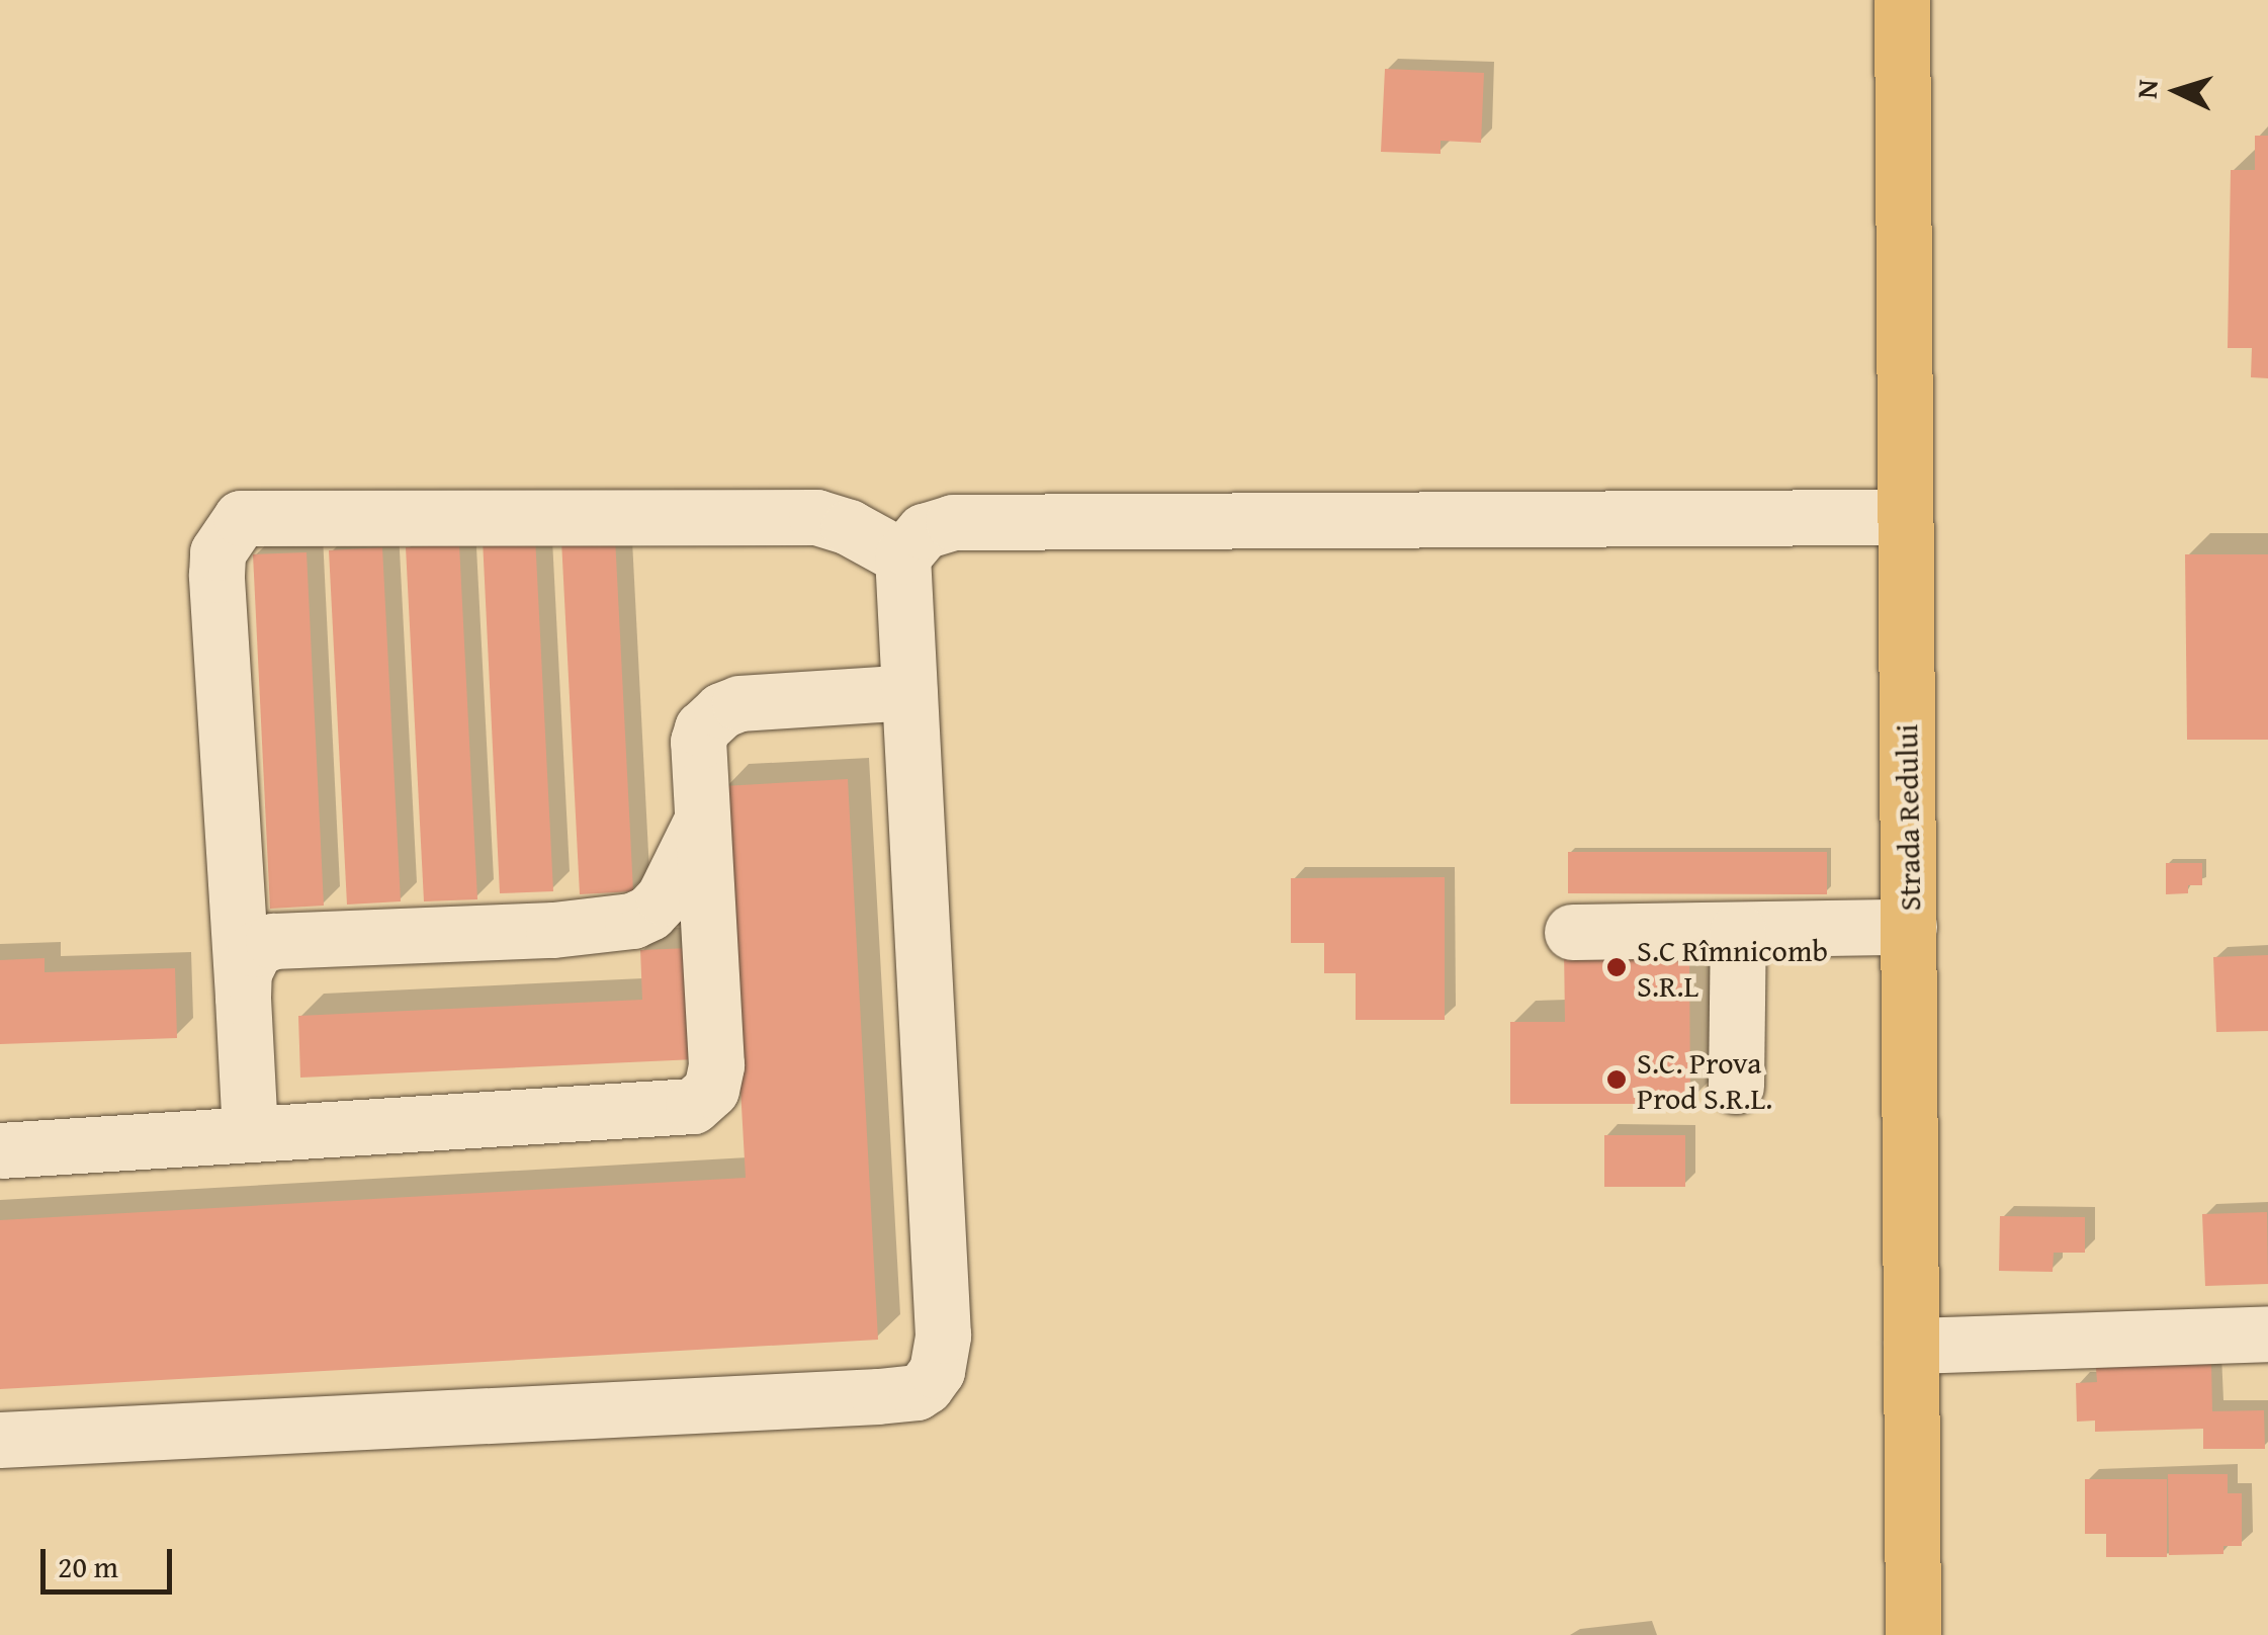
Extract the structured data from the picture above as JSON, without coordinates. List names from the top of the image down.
{
  "streets": {
    "main road": ["Strada Redului"]
  },
  "places": ["S.C Rîmnicomb S.R.L", "S.C. Prova Prod S.R.L."],
  "scale_bar": "20 m",
  "north": "left"
}
